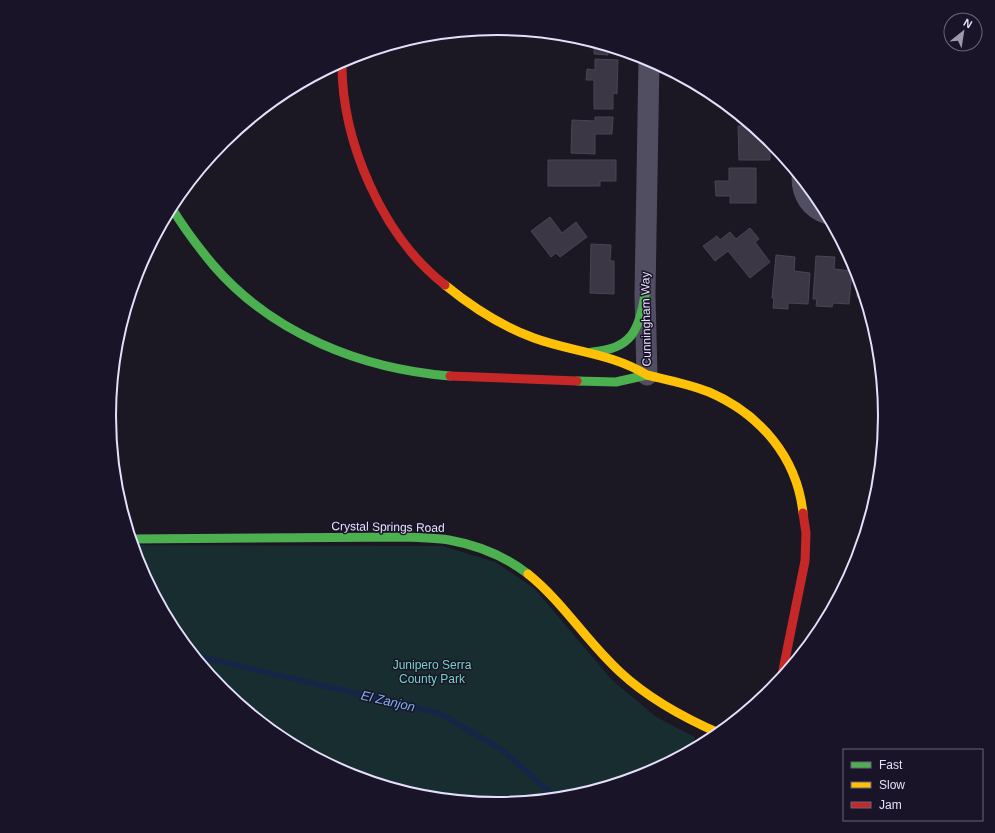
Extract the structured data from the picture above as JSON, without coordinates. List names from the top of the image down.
{
  "streets": {
    "main road": ["Cunningham Way", "Crystal Springs Road"]
  },
  "water": ["El Zanjon"],
  "parks": ["Junipero Serra County Park"],
  "legend": ["Fast", "Slow", "Jam"],
  "north": "top right"
}
